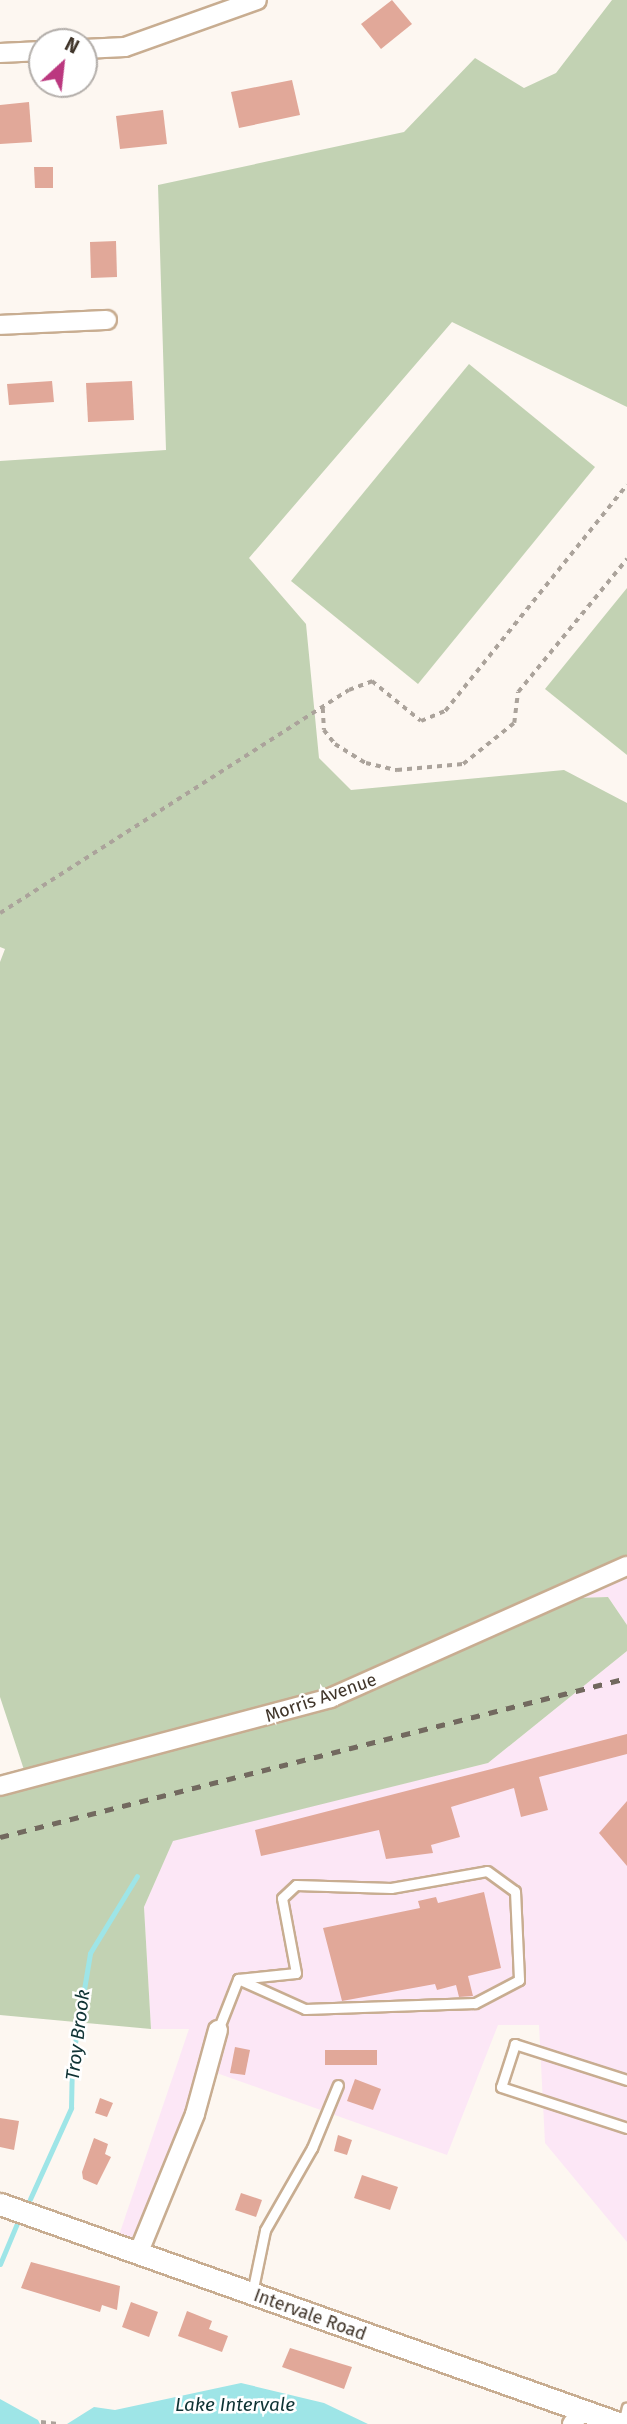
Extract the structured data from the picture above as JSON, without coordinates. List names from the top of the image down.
{
  "streets": {
    "street": ["Morris Avenue", "Intervale Road"]
  },
  "water": ["Troy Brook", "Lake Intervale"],
  "north": "top right"
}
